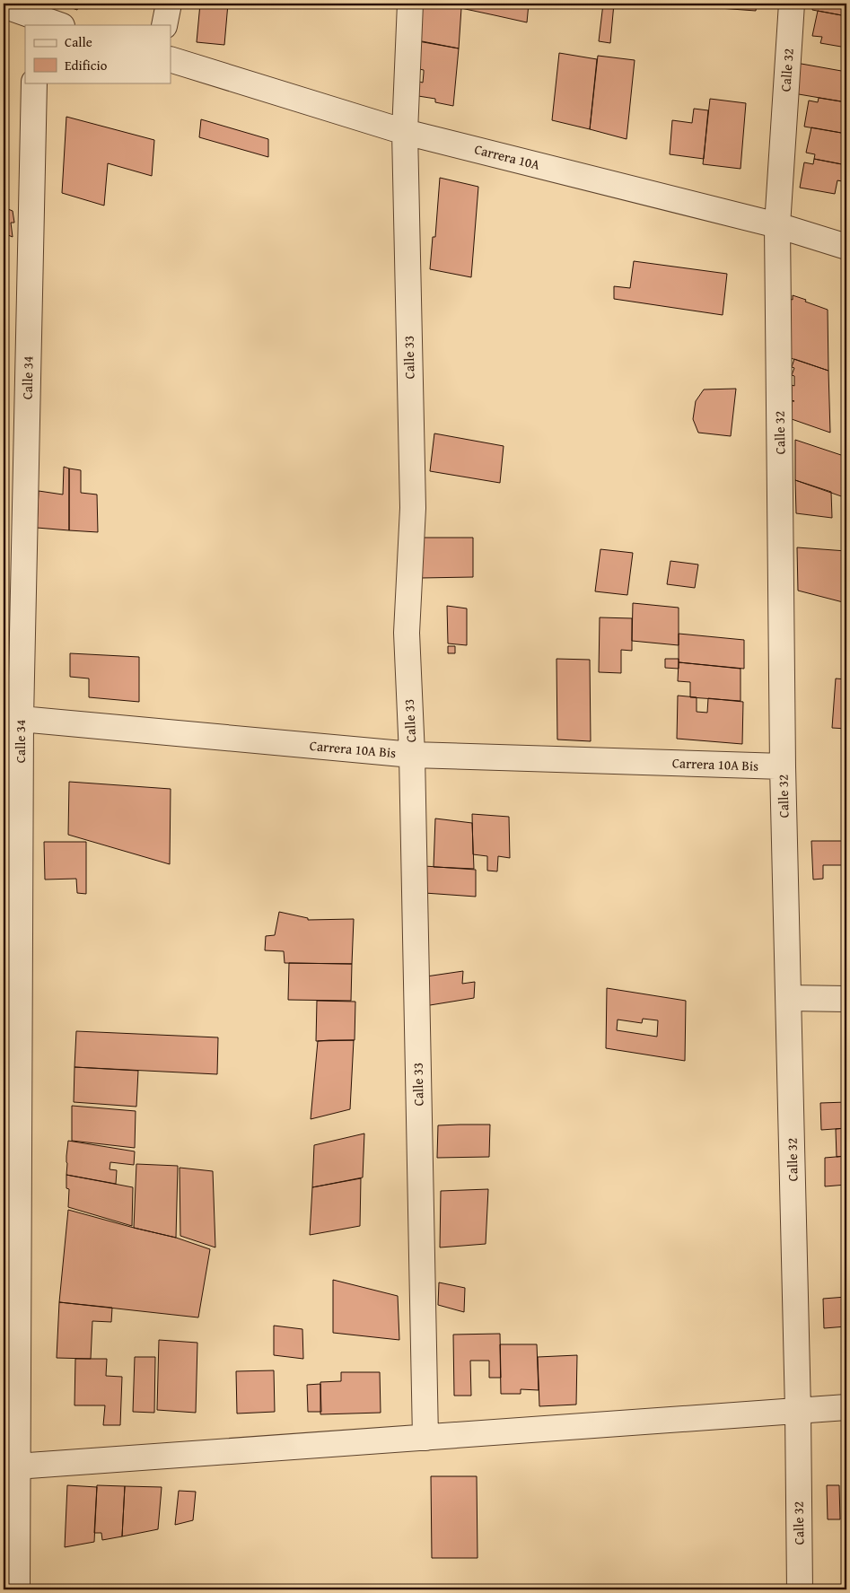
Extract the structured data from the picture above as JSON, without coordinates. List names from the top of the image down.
{
  "streets": {
    "street": [
      "Calle 32",
      "Carrera 10A",
      "Calle 33",
      "Calle 34",
      "Carrera 10A Bis"
    ]
  },
  "crossings": [
    ["Calle 32", "Carrera 10A"],
    ["Calle 32", "Carrera 10A Bis"],
    ["Carrera 10A", "Calle 33"],
    ["Calle 33", "Carrera 10A Bis"],
    ["Calle 34", "Carrera 10A Bis"]
  ],
  "legend": ["Calle", "Edificio"]
}
